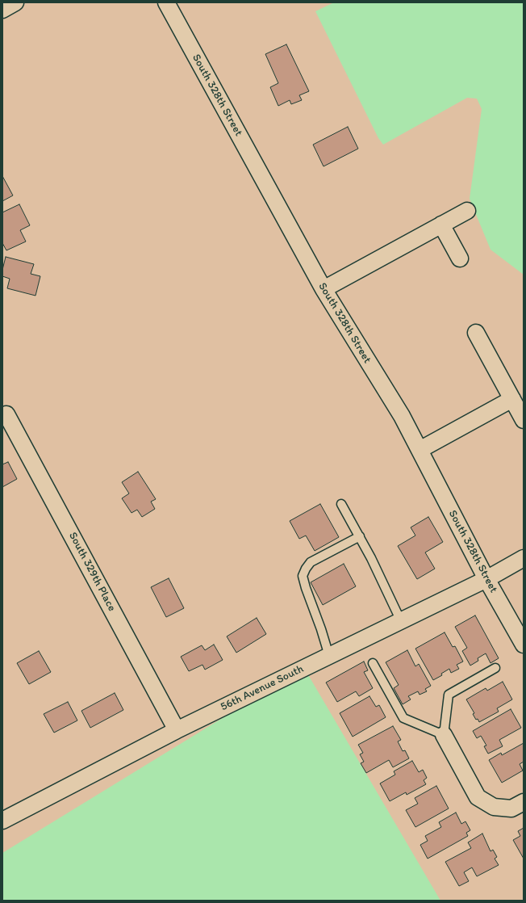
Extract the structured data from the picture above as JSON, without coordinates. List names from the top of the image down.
{
  "streets": {
    "street": ["South 328th Street", "South 329th Place", "56th Avenue South"]
  },
  "crossings": [
    ["South 328th Street", "56th Avenue South"],
    ["South 329th Place", "56th Avenue South"]
  ]
}
